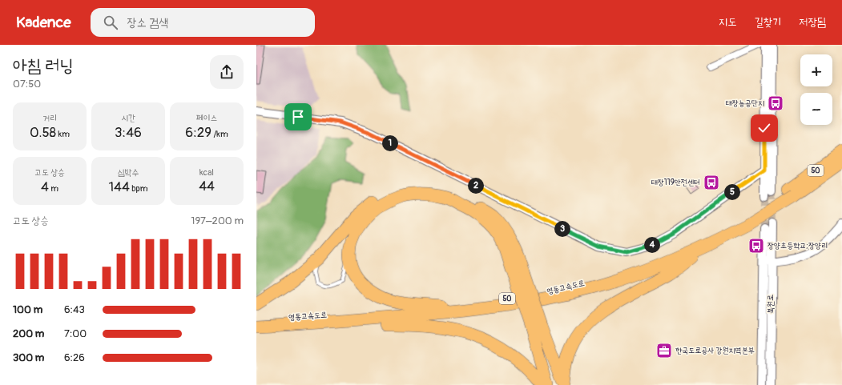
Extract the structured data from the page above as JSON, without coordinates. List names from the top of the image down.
{
  "streets": {
    "highway": ["50", "영동고속도로"],
    "street": ["북원로"]
  },
  "places": {
    "bus stop": ["태장농공단지", "태장119안전센터", "장양초등학교;장양리"],
    "office": ["한국도로공사 강원지역본부"]
  },
  "page": {
    "header": "Kadence",
    "search": "장소 검색",
    "nav": ["지도", "길찾기", "저장됨"],
    "heading": ["아침 러닝", "07:50"],
    "map_buttons": ["+", "−"],
    "stats": [
      ["거리", "0.58 km"],
      ["시간", "3:46"],
      ["페이스", "6:29 /km"],
      ["고도 상승", "4 m"],
      ["심박수", "144 bpm"],
      ["kcal", "44"]
    ],
    "pins": [
      "1",
      "2",
      "5",
      "3",
      "4"
    ],
    "chart": ["고도 상승", "197–200 m"],
    "list": [
      {
        "name": "100 m",
        "note": "6:43"
      },
      {
        "name": "200 m",
        "note": "7:00"
      },
      {
        "name": "300 m",
        "note": "6:26"
      }
    ]
  }
}
